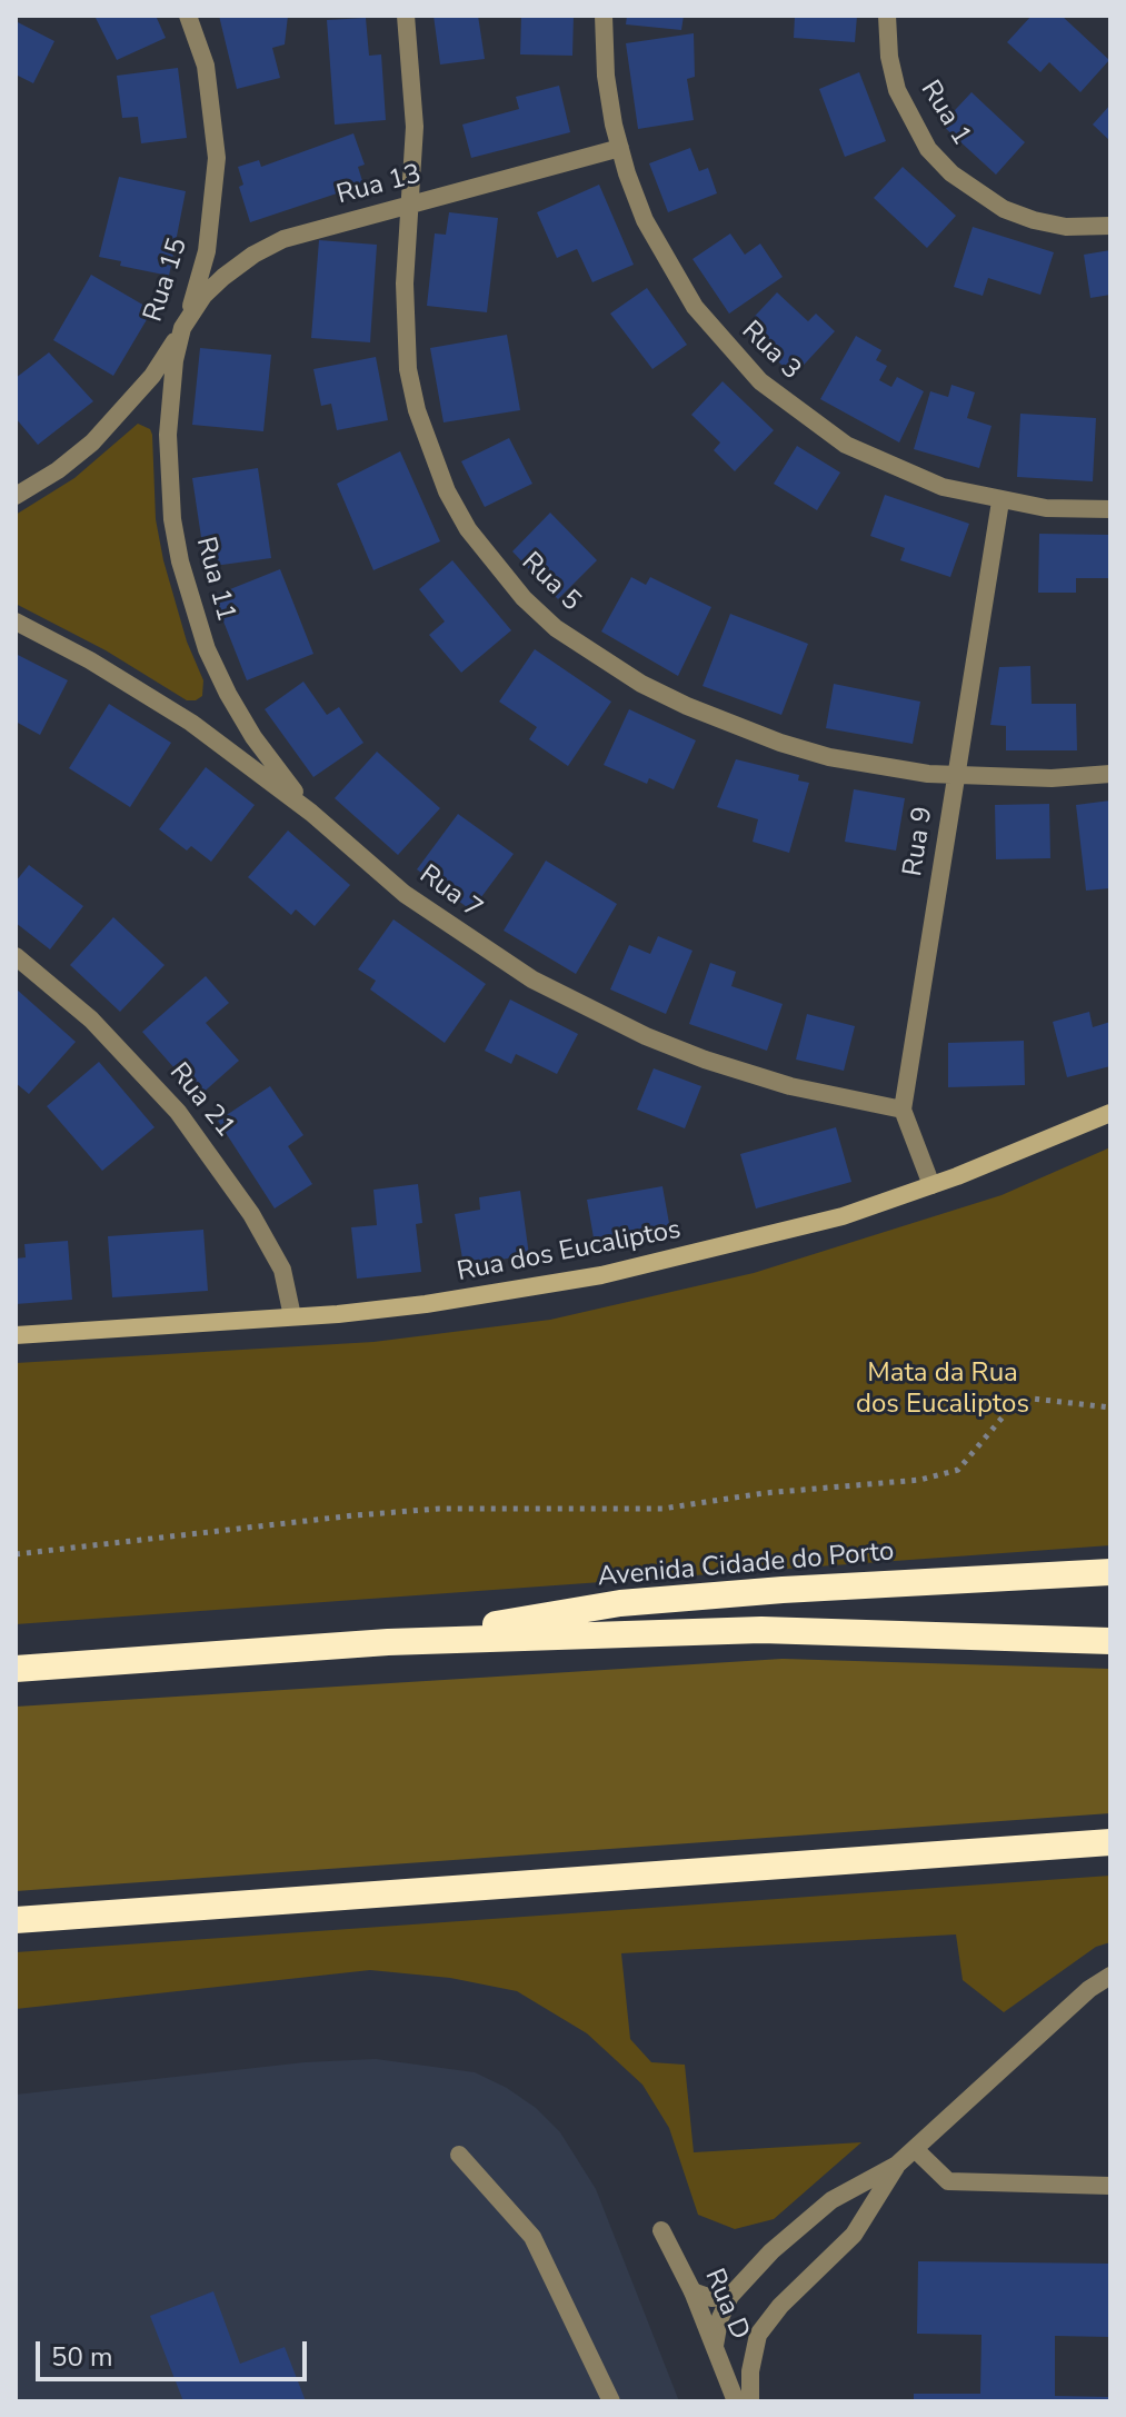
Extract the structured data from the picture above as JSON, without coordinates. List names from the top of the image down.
{
  "streets": {
    "highway": ["Avenida Cidade do Porto"],
    "street": [
      "Rua 1",
      "Rua 13",
      "Rua 15",
      "Rua 3",
      "Rua 11",
      "Rua 5",
      "Rua 9",
      "Rua 7",
      "Rua 21",
      "Rua dos Eucaliptos",
      "Rua D"
    ]
  },
  "crossings": [
    ["Rua 13", "Rua 15"],
    ["Rua 13", "Rua 3"],
    ["Rua 13", "Rua 11"],
    ["Rua 13", "Rua 5"],
    ["Rua 15", "Rua 11"],
    ["Rua 3", "Rua 9"],
    ["Rua 11", "Rua 7"],
    ["Rua 5", "Rua 9"],
    ["Rua 9", "Rua 7"],
    ["Rua 21", "Rua dos Eucaliptos"]
  ],
  "parks": ["Mata da Rua dos Eucaliptos"],
  "scale_bar": "50 m"
}
